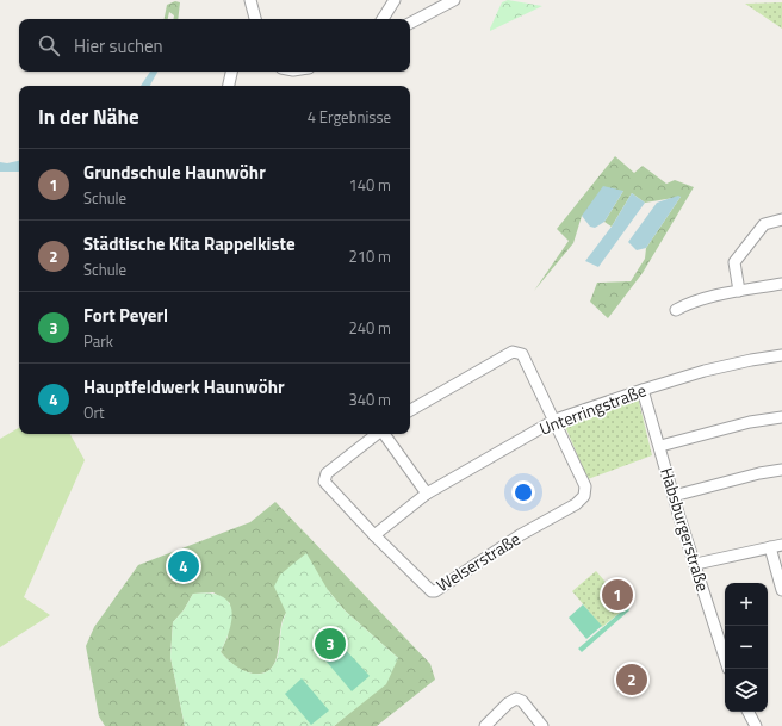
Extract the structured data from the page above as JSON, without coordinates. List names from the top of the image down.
{
  "streets": {
    "street": ["Unterringstraße", "Habsburgerstraße", "Welserstraße"]
  },
  "crossings": [
    ["Unterringstraße", "Habsburgerstraße"],
    ["Unterringstraße", "Welserstraße"]
  ],
  "page": {
    "search": "Hier suchen",
    "heading": ["In der Nähe", "4 Ergebnisse"],
    "list": [
      {
        "mark": "1",
        "name": "Grundschule Haunwöhr",
        "note": "Schule",
        "value": "140 m"
      },
      {
        "mark": "2",
        "name": "Städtische Kita Rappelkiste",
        "note": "Schule",
        "value": "210 m"
      },
      {
        "mark": "3",
        "name": "Fort Peyerl",
        "note": "Park",
        "value": "240 m"
      },
      {
        "mark": "4",
        "name": "Hauptfeldwerk Haunwöhr",
        "note": "Ort",
        "value": "340 m"
      }
    ],
    "pins": [
      "4",
      "1",
      "3",
      "2"
    ],
    "map_buttons": ["+", "−"]
  }
}
